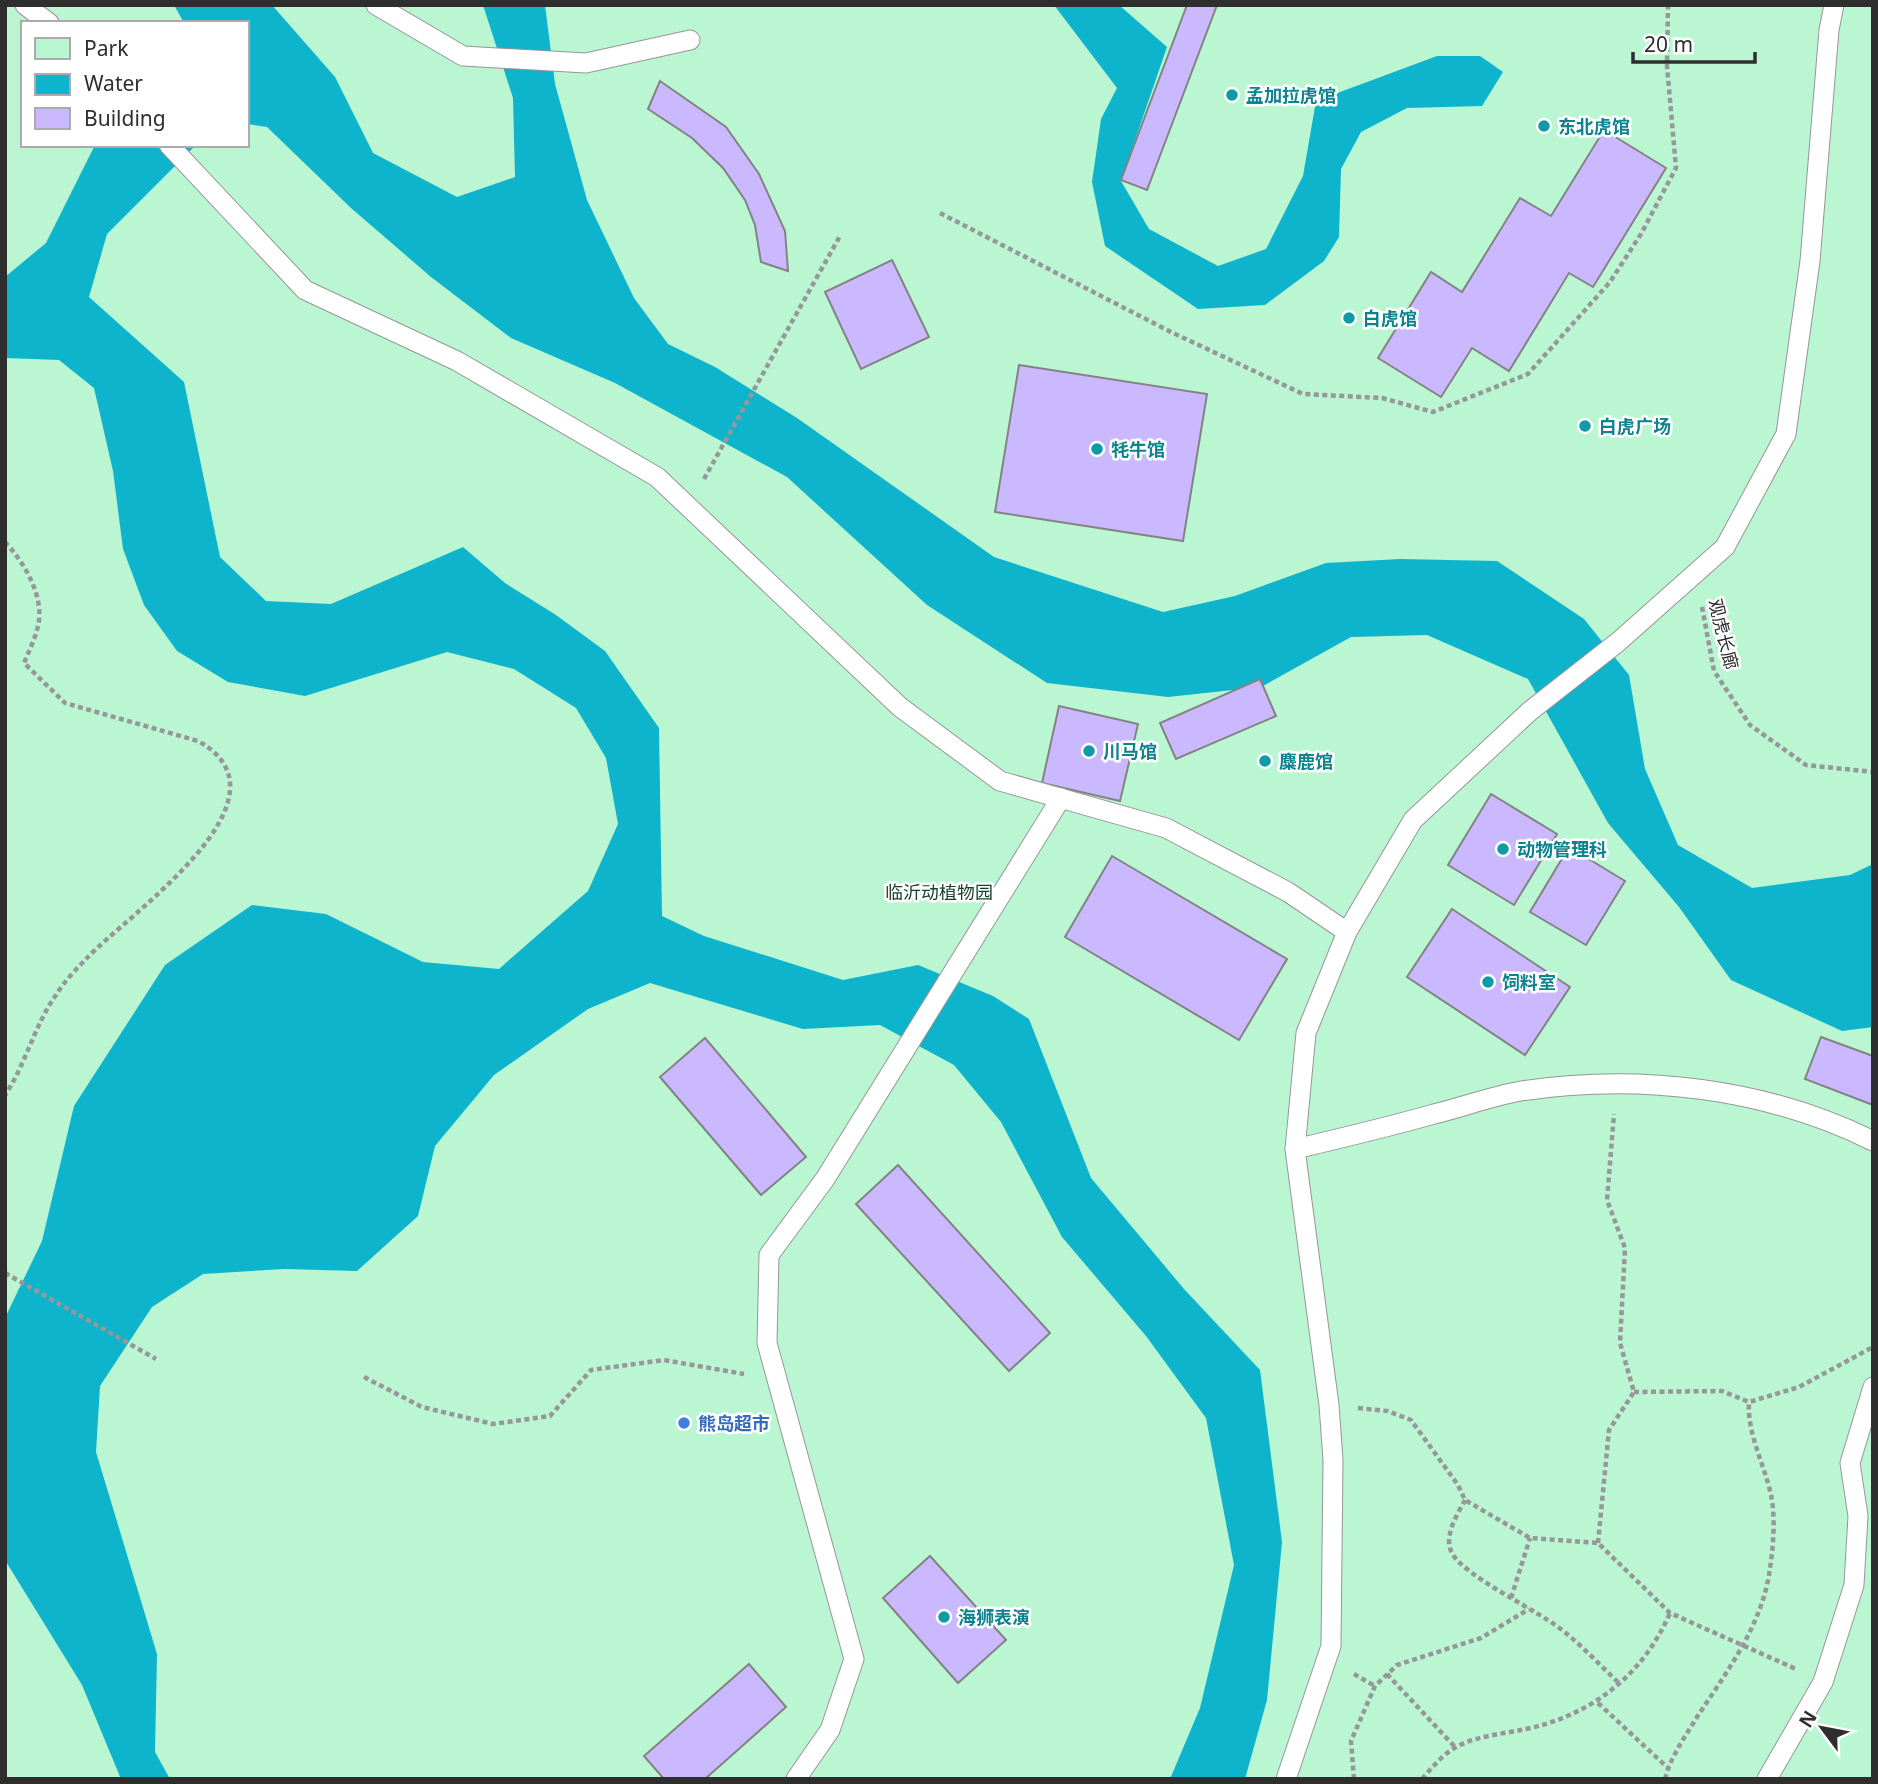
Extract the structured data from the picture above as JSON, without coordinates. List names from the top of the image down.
{
  "streets": {
    "path": ["观虎长廊"]
  },
  "parks": ["临沂动植物园"],
  "places": [
    "孟加拉虎馆",
    "东北虎馆",
    "白虎馆",
    "白虎广场",
    "牦牛馆",
    "川马馆",
    "麋鹿馆",
    "动物管理科",
    "饲料室",
    "熊岛超市",
    "海狮表演"
  ],
  "legend": ["Park", "Water", "Building"],
  "scale_bar": "20 m",
  "north": "top left"
}
